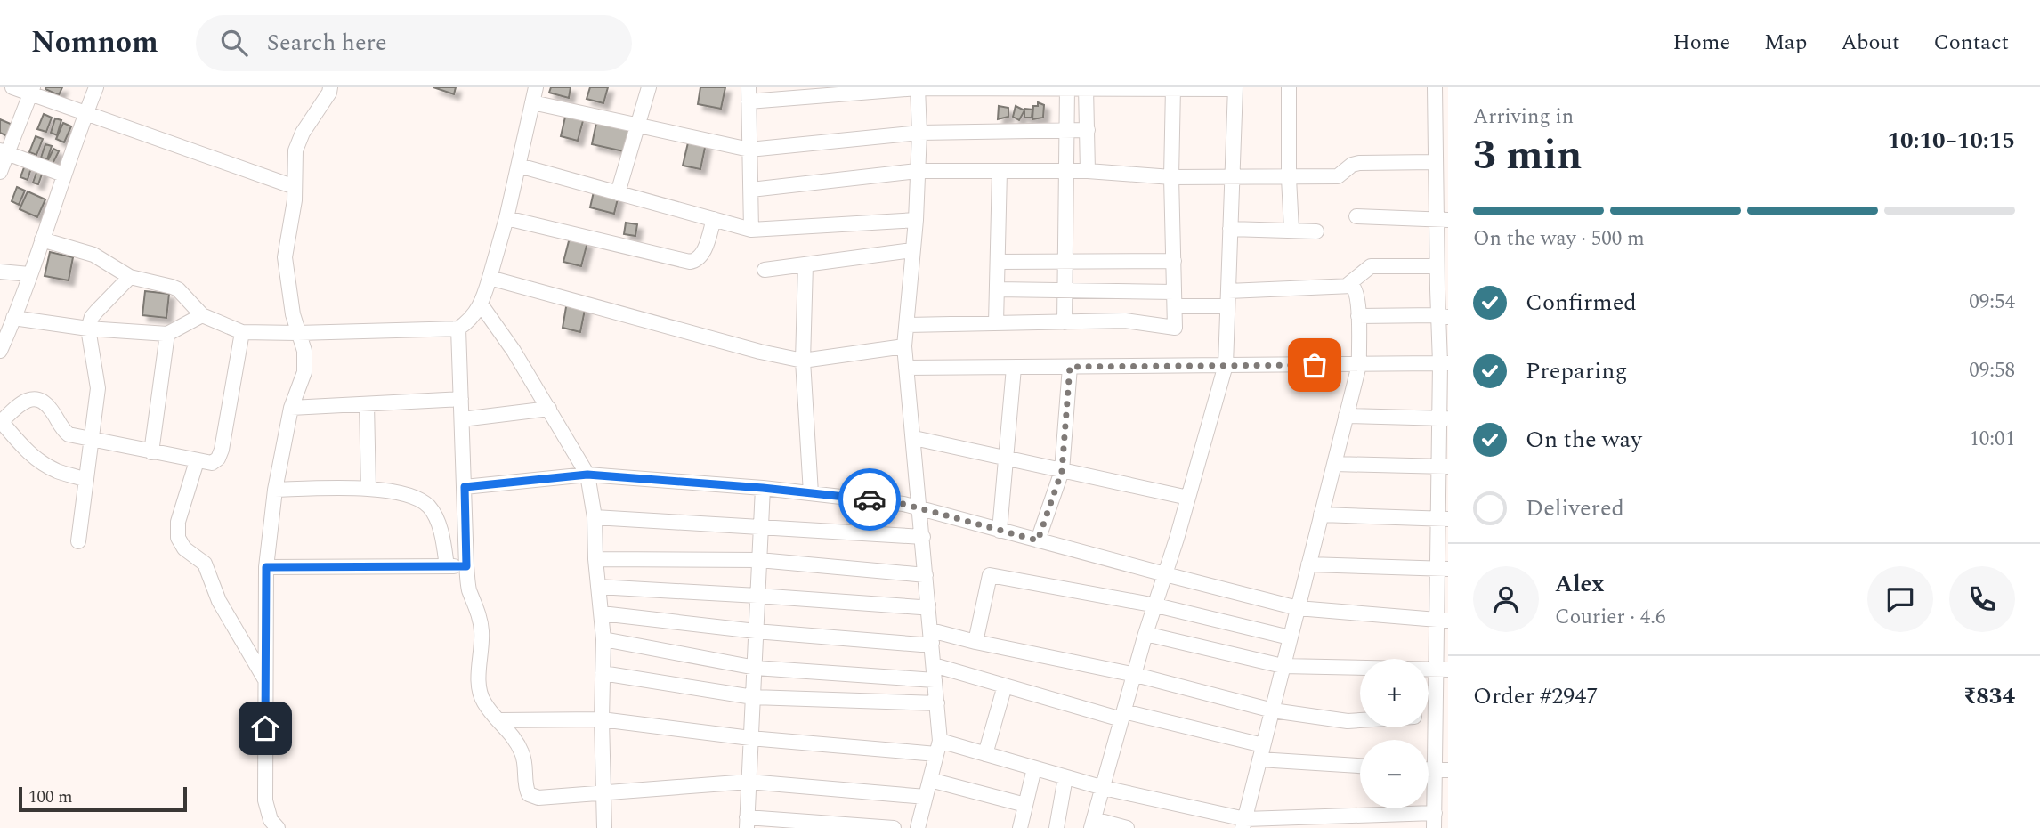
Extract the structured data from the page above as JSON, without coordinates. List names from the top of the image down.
{
  "scale_bar": "100 m",
  "page": {
    "header": "Nomnom",
    "search": "Search here",
    "nav": [
      "Home",
      "Map",
      "About",
      "Contact"
    ],
    "heading": ["3 min", "Arriving in", "10:10–10:15"],
    "panel": [
      "Alex",
      "Courier · 4.6",
      "Order #2947",
      "₹834"
    ],
    "bar": "On the way · 500 m",
    "list": [
      ["Confirmed", "09:54"],
      ["Preparing", "09:58"],
      ["On the way", "10:01"],
      "Delivered"
    ],
    "map_buttons": ["+", "−"],
    "scale": "100 m"
  }
}
